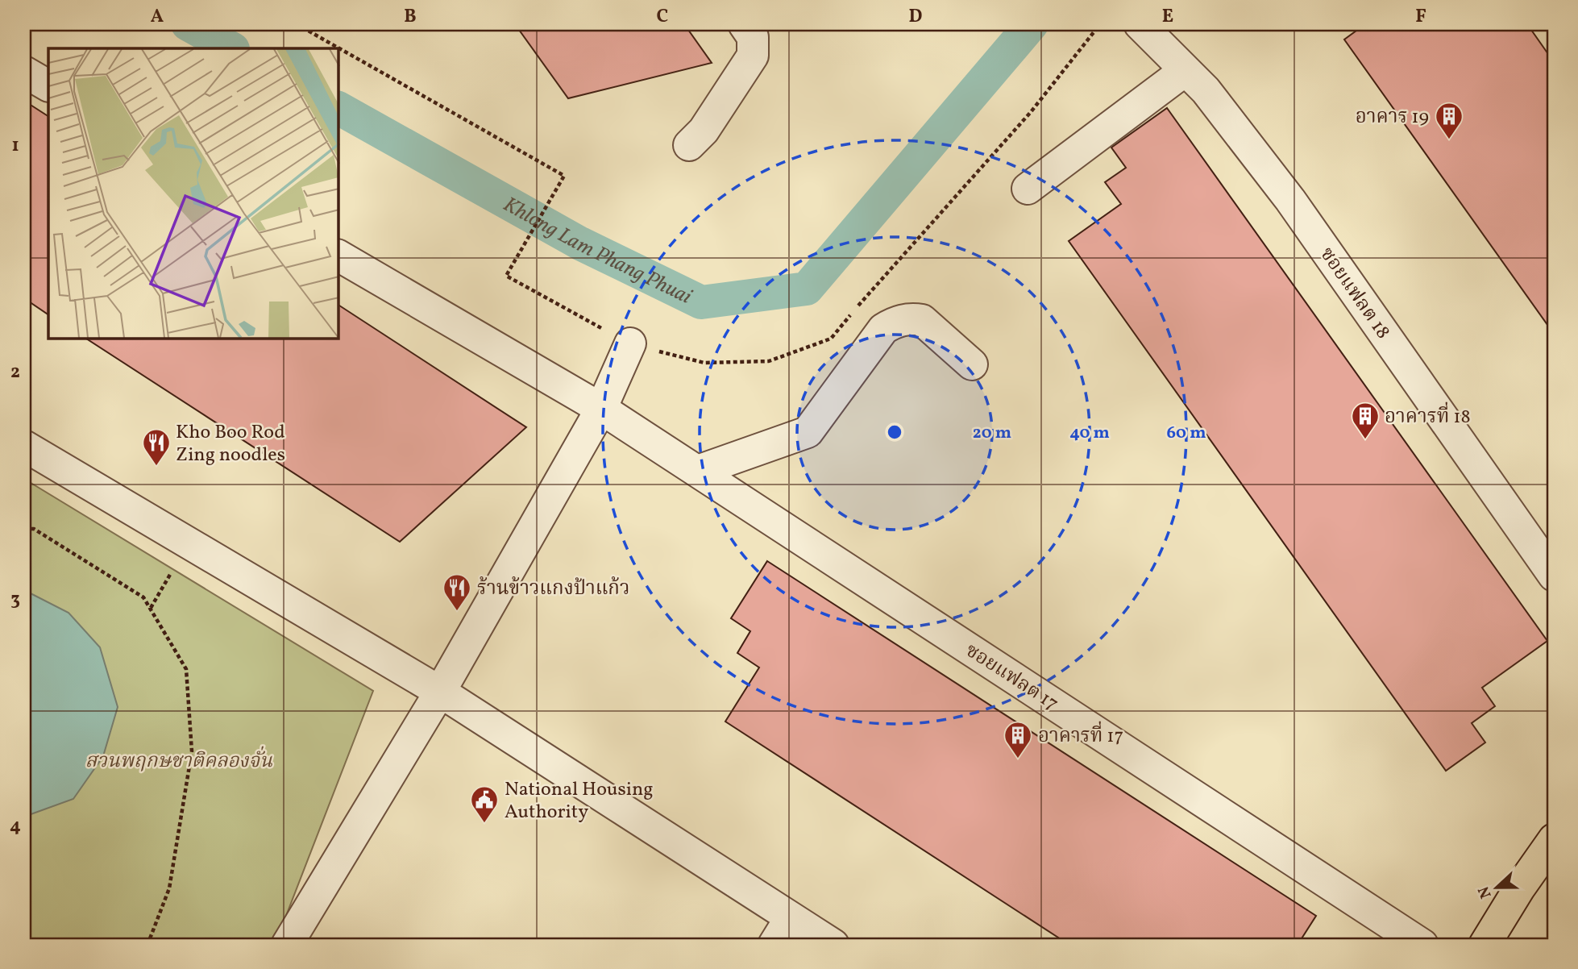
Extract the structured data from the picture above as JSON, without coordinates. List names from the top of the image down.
{
  "streets": {
    "street": ["ซอยแฟลต 18", "ซอยแฟลต 17"]
  },
  "water": ["Khlong Lam Phang Phuai"],
  "parks": ["สวนพฤกษชาติคลองจั่น"],
  "places": {
    "building": ["อาคาร 19", "อาคารที่ 18", "อาคารที่ 17"],
    "restaurant": ["Kho Boo Rod Zing noodles", "ร้านข้าวแกงป้าแก้ว"],
    "public building": ["National Housing Authority"]
  },
  "north": "left",
  "grid": {
    "columns": [
      "A",
      "B",
      "C",
      "D",
      "E",
      "F"
    ],
    "rows": [
      "1",
      "2",
      "3",
      "4"
    ]
  },
  "rings": ["20 m", "40 m", "60 m"]
}
